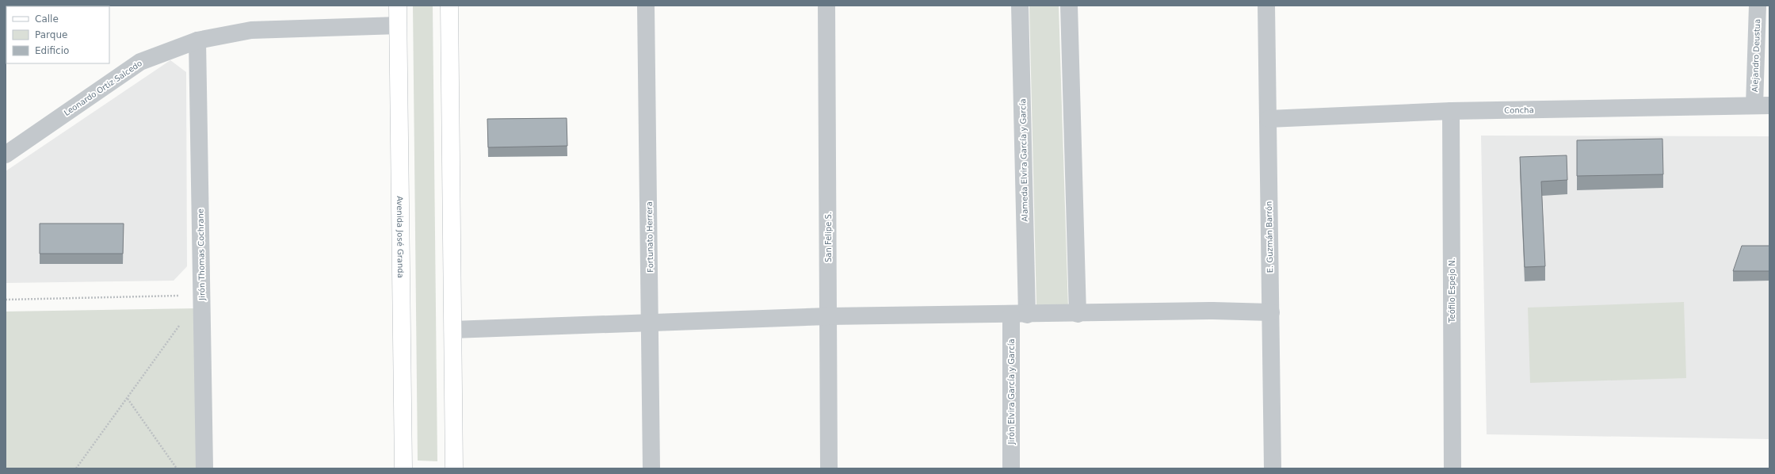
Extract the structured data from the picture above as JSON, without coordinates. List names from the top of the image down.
{
  "streets": {
    "main road": ["Avenida José Granda"],
    "street": [
      "Alejandro Deustua",
      "Leonardo Ortiz Salcedo",
      "Concha",
      "Alameda Elvira García y García",
      "Fortunato Herrera",
      "San Felipe S.",
      "E. Guzmán Barrón",
      "Jirón Thomas Cochrane",
      "Teófilo Espejo N.",
      "Jirón Elvira García y García"
    ]
  },
  "crossings": [
    ["Alejandro Deustua", "Concha"],
    ["Leonardo Ortiz Salcedo", "Avenida José Granda"],
    ["Leonardo Ortiz Salcedo", "Jirón Thomas Cochrane"],
    ["Concha", "E. Guzmán Barrón"],
    ["Concha", "Teófilo Espejo N."],
    ["Alameda Elvira García y García", "Jirón Elvira García y García"]
  ],
  "legend": ["Calle", "Parque", "Edificio"]
}
